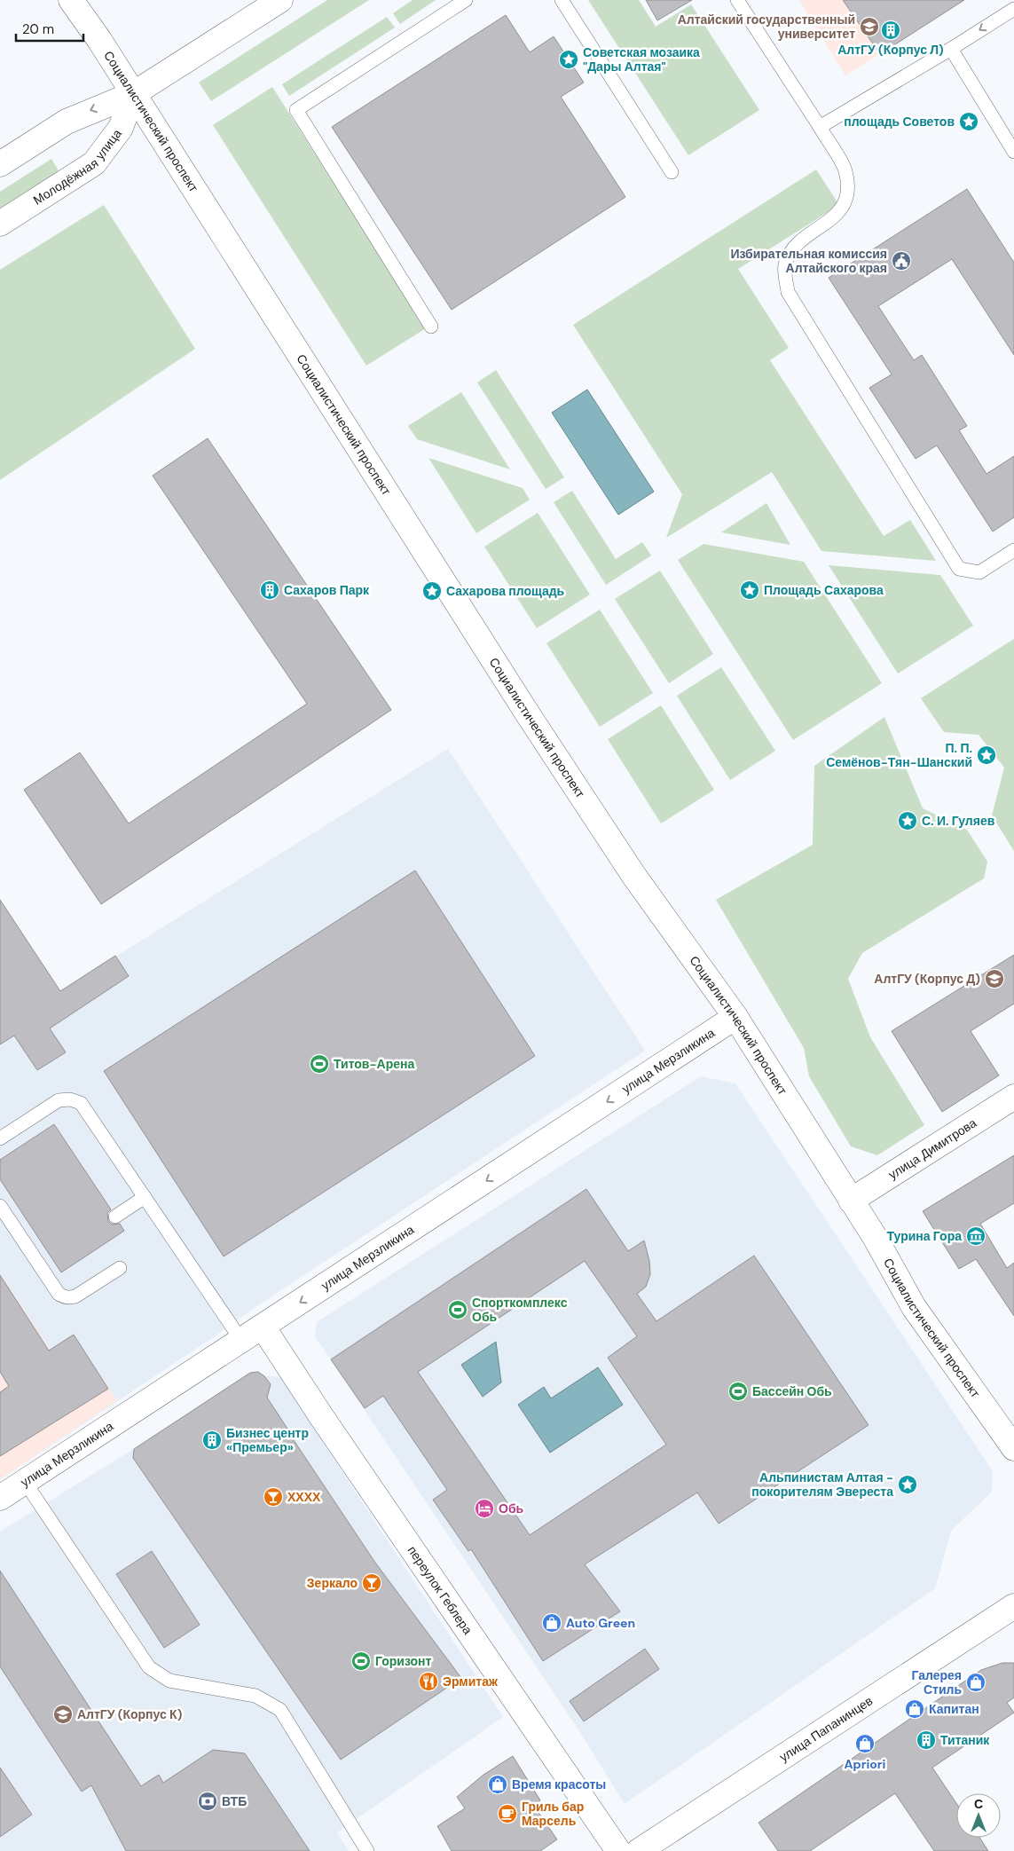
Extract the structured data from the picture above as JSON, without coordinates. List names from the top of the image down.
{
  "streets": {
    "street": [
      "Социалистический проспект",
      "Молодёжная улица",
      "улица Мерзликина",
      "улица Димитрова",
      "переулок Геблера",
      "улица Папанинцев"
    ]
  },
  "crossings": [
    ["Социалистический проспект", "Молодёжная улица"],
    ["Социалистический проспект", "улица Мерзликина"],
    ["Социалистический проспект", "улица Димитрова"],
    ["улица Мерзликина", "переулок Геблера"]
  ],
  "one_way": ["улица Мерзликина"],
  "places": {
    "school or university": ["Алтайский государственный университет", "АлтГУ (Корпус Д)", "АлтГУ (Корпус К)"],
    "building": [
      "АлтГУ (Корпус Л)",
      "Сахаров Парк",
      "Бизнес центр «Премьер»",
      "Титаник"
    ],
    "place": [
      "Советская мозаика \"Дары Алтая\"",
      "площадь Советов",
      "Площадь Сахарова",
      "Сахарова площадь",
      "П. П. Семёнов-Тян-Шанский",
      "С. И. Гуляев",
      "Альпинистам Алтая - покорителям Эвереста"
    ],
    "public building": ["Избирательная комиссия Алтайского края"],
    "sports": [
      "Титов-Арена",
      "Спорткомплекс Обь",
      "Бассейн Обь",
      "Горизонт"
    ],
    "museum": ["Турина Гора"],
    "bar": ["ХХХХ", "Зеркало"],
    "hotel": ["Обь"],
    "shop": [
      "Auto Green",
      "Галерея Стиль",
      "Капитан",
      "Apriori",
      "Время красоты"
    ],
    "restaurant": ["Эрмитаж"],
    "bank": ["ВТБ"],
    "cafe": ["Гриль бар Марсель"]
  },
  "scale_bar": "20 m",
  "north": "top"
}
